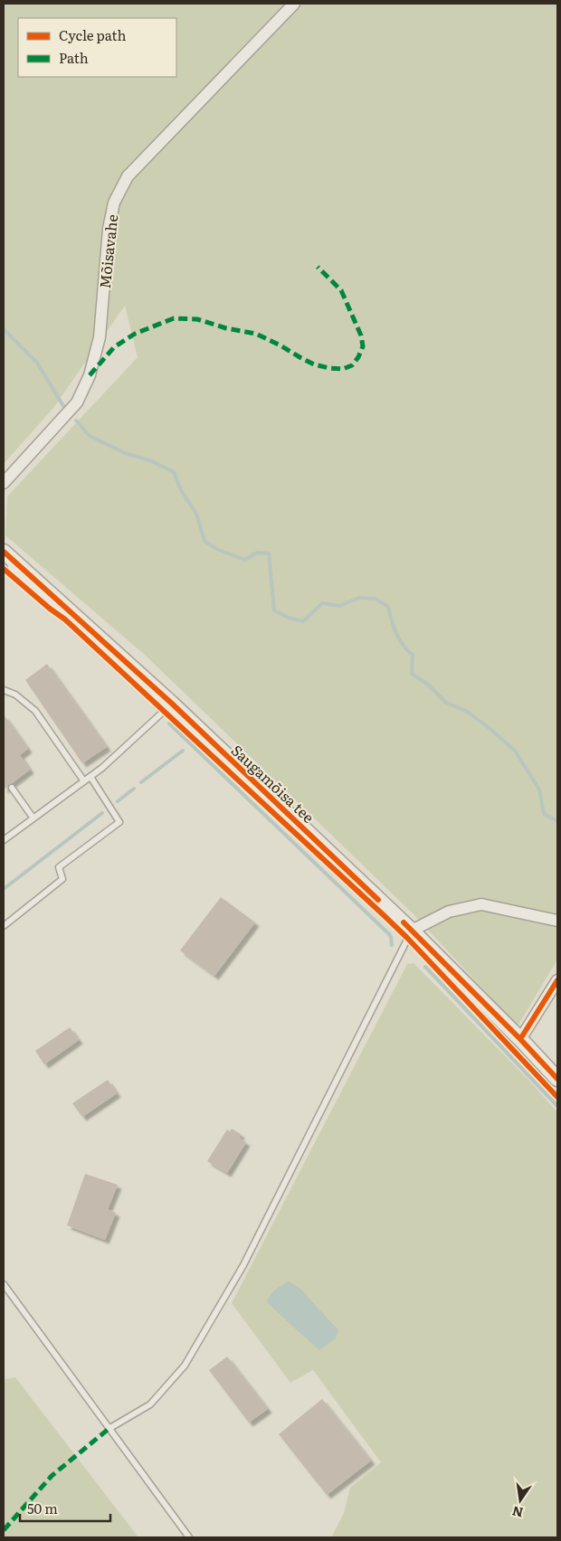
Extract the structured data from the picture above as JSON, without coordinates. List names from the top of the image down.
{
  "streets": {
    "street": ["Mõisavahe", "Saugamõisa tee"]
  },
  "legend": ["Cycle path", "Path"],
  "scale_bar": "50 m",
  "north": "bottom"
}
